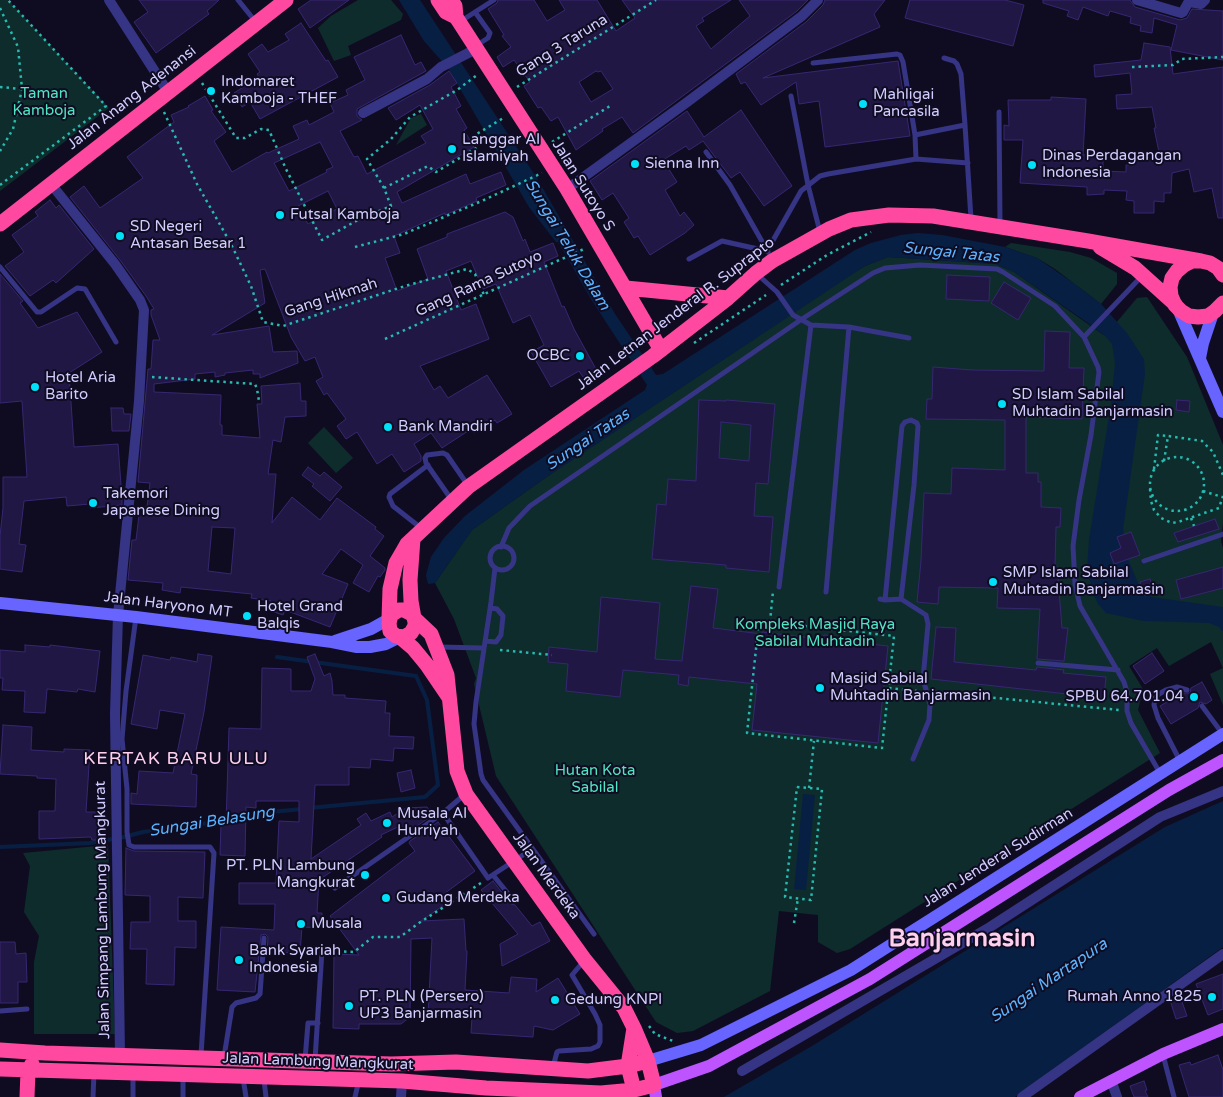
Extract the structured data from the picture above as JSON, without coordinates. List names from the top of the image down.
{
  "streets": {
    "highway": [
      "Jalan Anang Adenansi",
      "Jalan Sutoyo S",
      "Jalan Letnan Jenderal R. Suprapto",
      "Jalan Merdeka",
      "Jalan Lambung Mangkurat"
    ],
    "main road": ["Jalan Haryono MT", "Jalan Jenderal Sudirman"],
    "street": ["Jalan Simpang Lambung Mangkurat"],
    "path": ["Gang 3 Taruna", "Gang Rama Sutoyo", "Gang Hikmah"]
  },
  "crossings": [
    ["Gang 3 Taruna", "Jalan Sutoyo S"],
    ["Jalan Anang Adenansi", "Gang Hikmah"],
    ["Jalan Anang Adenansi", "Jalan Simpang Lambung Mangkurat"],
    ["Jalan Sutoyo S", "Jalan Letnan Jenderal R. Suprapto"],
    ["Gang Rama Sutoyo", "Gang Hikmah"],
    ["Jalan Letnan Jenderal R. Suprapto", "Jalan Haryono MT"],
    ["Jalan Letnan Jenderal R. Suprapto", "Jalan Merdeka"],
    ["Jalan Haryono MT", "Jalan Merdeka"],
    ["Jalan Haryono MT", "Jalan Simpang Lambung Mangkurat"],
    ["Jalan Jenderal Sudirman", "Jalan Merdeka"],
    ["Jalan Jenderal Sudirman", "Jalan Lambung Mangkurat"],
    ["Jalan Merdeka", "Jalan Lambung Mangkurat"],
    ["Jalan Simpang Lambung Mangkurat", "Jalan Lambung Mangkurat"]
  ],
  "districts": ["KERTAK BARU ULU", "Banjarmasin"],
  "water": [
    "Sungai Teluk Dalam",
    "Sungai Tatas",
    "Sungai Belasung",
    "Sungai Martapura"
  ],
  "parks": ["Taman Kamboja", "Kompleks Masjid Raya Sabilal Muhtadin", "Hutan Kota Sabilal"],
  "places": [
    "Indomaret Kamboja - THEF",
    "Mahligai Pancasila",
    "Langgar Al Islamiyah",
    "Sienna Inn",
    "Dinas Perdagangan Indonesia",
    "Futsal Kamboja",
    "SD Negeri Antasan Besar 1",
    "OCBC",
    "Hotel Aria Barito",
    "SD Islam Sabilal Muhtadin Banjarmasin",
    "Bank Mandiri",
    "Takemori Japanese Dining",
    "SMP Islam Sabilal Muhtadin Banjarmasin",
    "Hotel Grand Balqis",
    "Masjid Sabilal Muhtadin Banjarmasin",
    "SPBU 64.701.04",
    "Musala Al Hurriyah",
    "PT. PLN Lambung Mangkurat",
    "Gudang Merdeka",
    "Musala",
    "Bank Syariah Indonesia",
    "Rumah Anno 1825",
    "Gedung KNPI",
    "PT. PLN (Persero) UP3 Banjarmasin"
  ]
}
